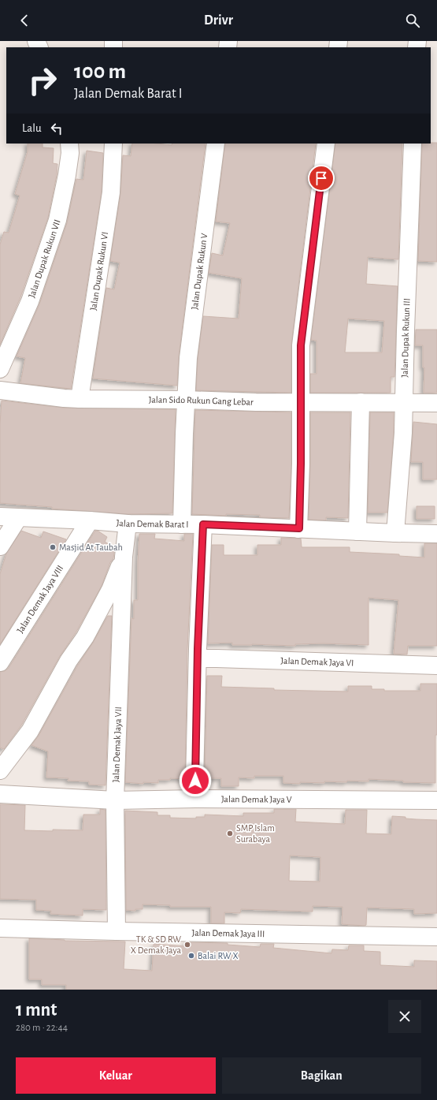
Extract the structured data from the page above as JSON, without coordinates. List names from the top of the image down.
{
  "streets": {
    "street": [
      "Jalan Dupak Rukun VII",
      "Jalan Dupak Rukun VI",
      "Jalan Dupak Rukun V",
      "Jalan Dupak Rukun III",
      "Jalan Sido Rukun Gang Lebar",
      "Jalan Demak Barat I",
      "Jalan Demak Jaya VIII",
      "Jalan Demak Jaya VI",
      "Jalan Demak Jaya VII",
      "Jalan Demak Jaya V",
      "Jalan Demak Jaya III"
    ]
  },
  "crossings": [
    ["Jalan Dupak Rukun VI", "Jalan Sido Rukun Gang Lebar"],
    ["Jalan Dupak Rukun V", "Jalan Sido Rukun Gang Lebar"],
    ["Jalan Dupak Rukun V", "Jalan Demak Barat I"],
    ["Jalan Dupak Rukun III", "Jalan Sido Rukun Gang Lebar"],
    ["Jalan Dupak Rukun III", "Jalan Demak Barat I"],
    ["Jalan Demak Barat I", "Jalan Demak Jaya VIII"],
    ["Jalan Demak Barat I", "Jalan Demak Jaya VII"],
    ["Jalan Demak Jaya VII", "Jalan Demak Jaya V"],
    ["Jalan Demak Jaya VII", "Jalan Demak Jaya III"]
  ],
  "places": [
    "Masjid At Taubah",
    "SMP Islam Surabaya",
    "TK & SD RW X Demak Jaya",
    "Balai RW X"
  ],
  "page": {
    "header": "Drivr",
    "turn": ["100 m", "Jalan Demak Barat I"],
    "then": "Lalu",
    "heading": ["1 mnt", "280 m · 22:44"],
    "buttons": ["Keluar", "Bagikan"]
  }
}
